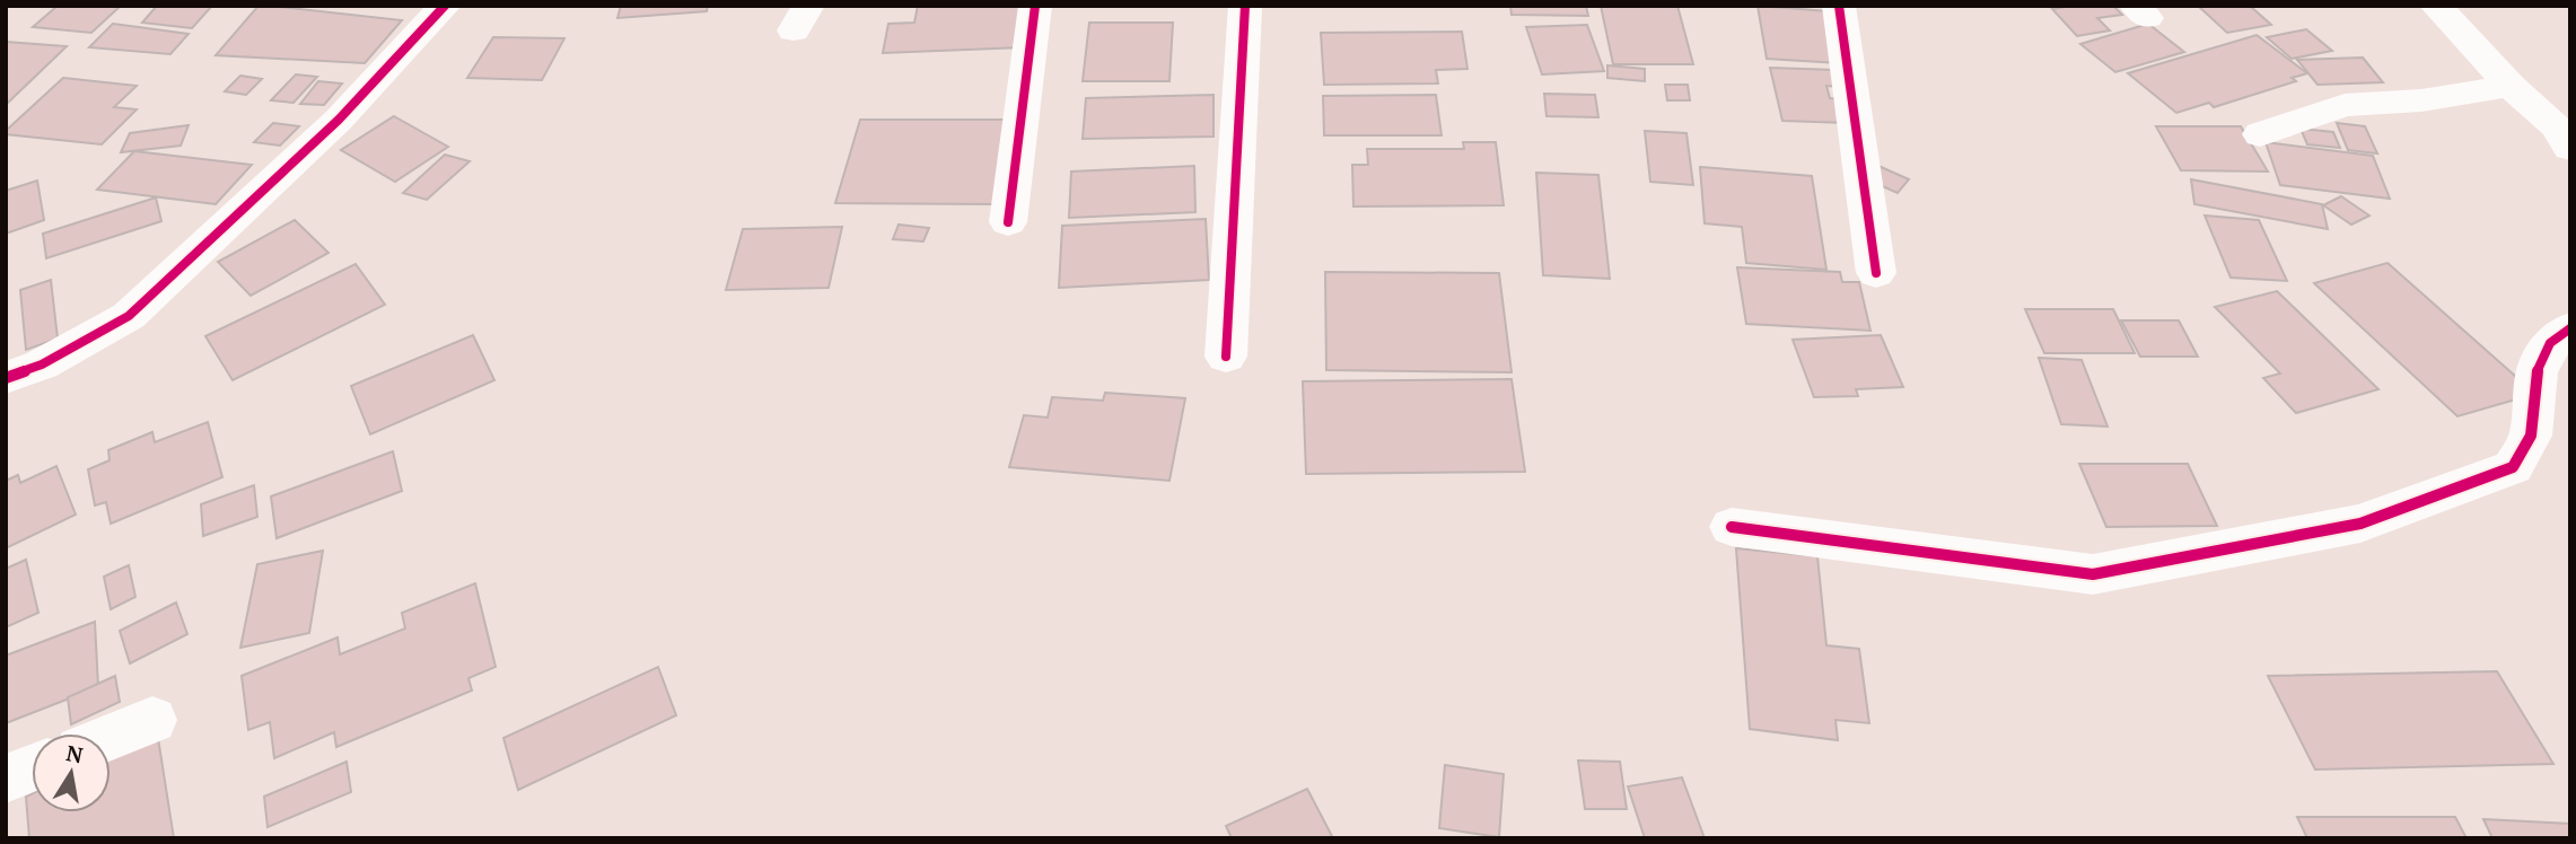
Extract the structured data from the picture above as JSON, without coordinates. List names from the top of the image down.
{
  "north": "top"
}
